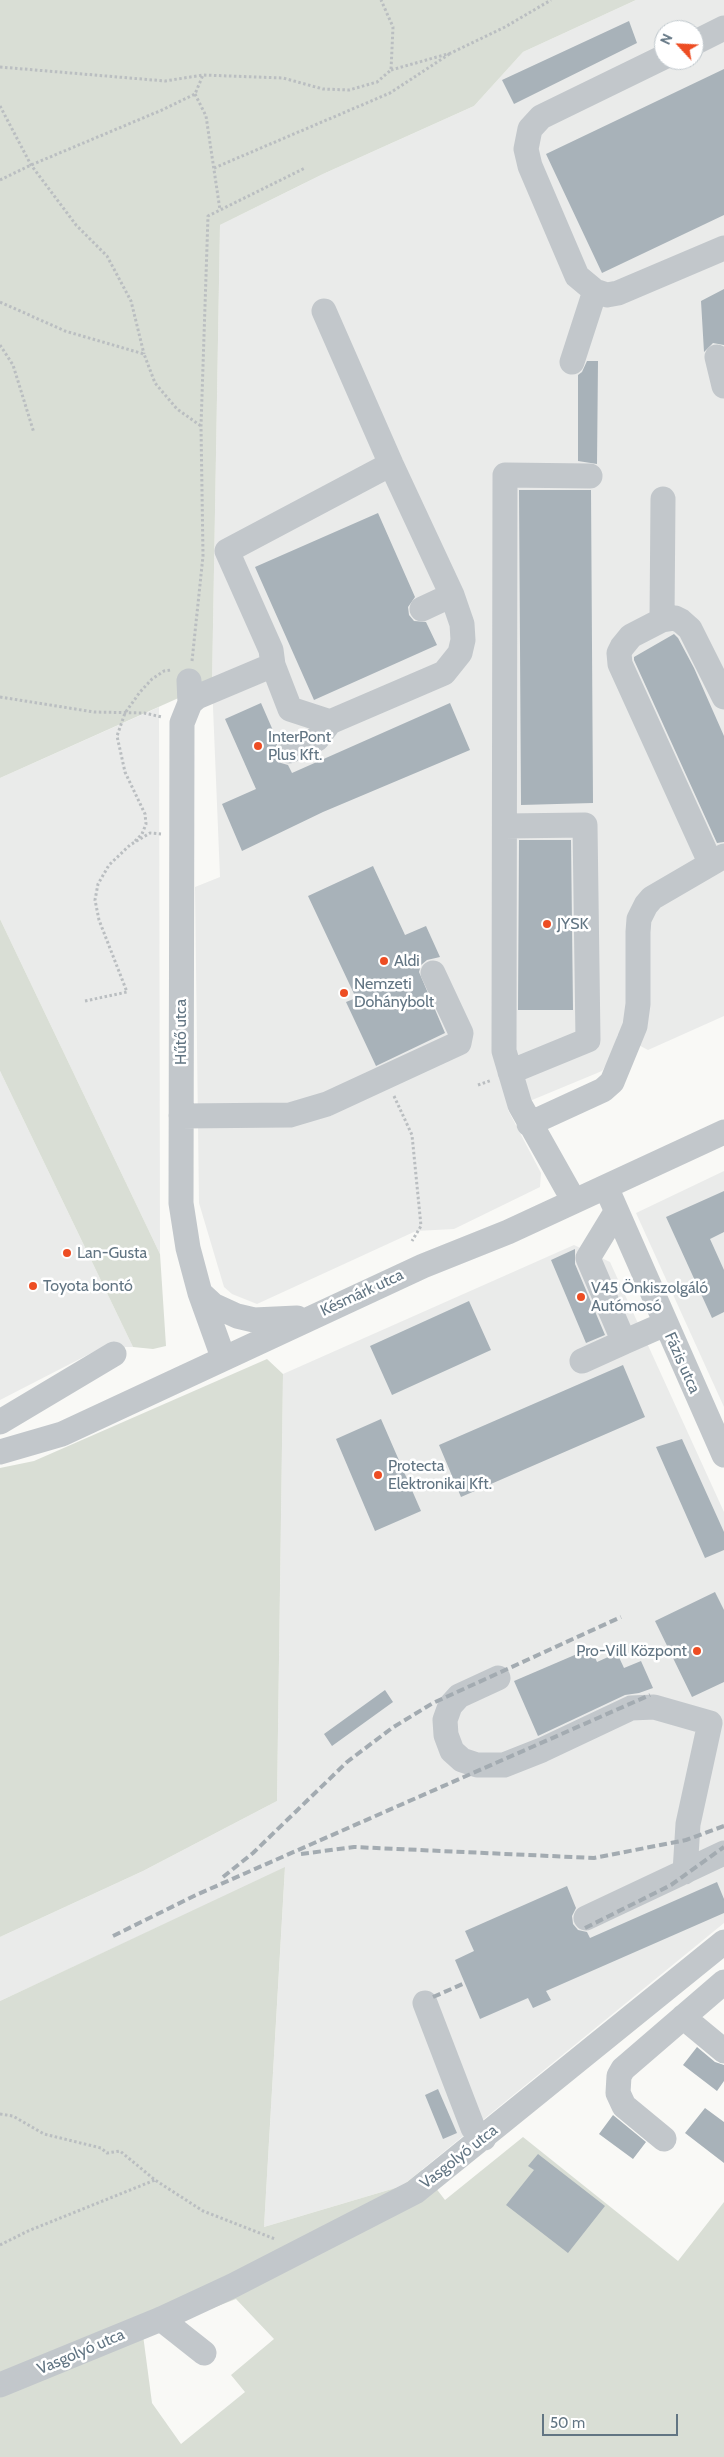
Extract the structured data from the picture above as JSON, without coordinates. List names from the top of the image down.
{
  "streets": {
    "street": [
      "Hűtő utca",
      "Késmárk utca",
      "Fázis utca",
      "Vasgolyó utca"
    ]
  },
  "crossings": [
    ["Hűtő utca", "Késmárk utca"],
    ["Késmárk utca", "Fázis utca"]
  ],
  "places": [
    "InterPont Plus Kft.",
    "JYSK",
    "Aldi",
    "Nemzeti Dohánybolt",
    "Lan-Gusta",
    "Toyota bontó",
    "V45 Önkiszolgáló Autómosó",
    "Protecta Elektronikai Kft.",
    "Pro-Vill Központ"
  ],
  "scale_bar": "50 m",
  "north": "top left"
}
